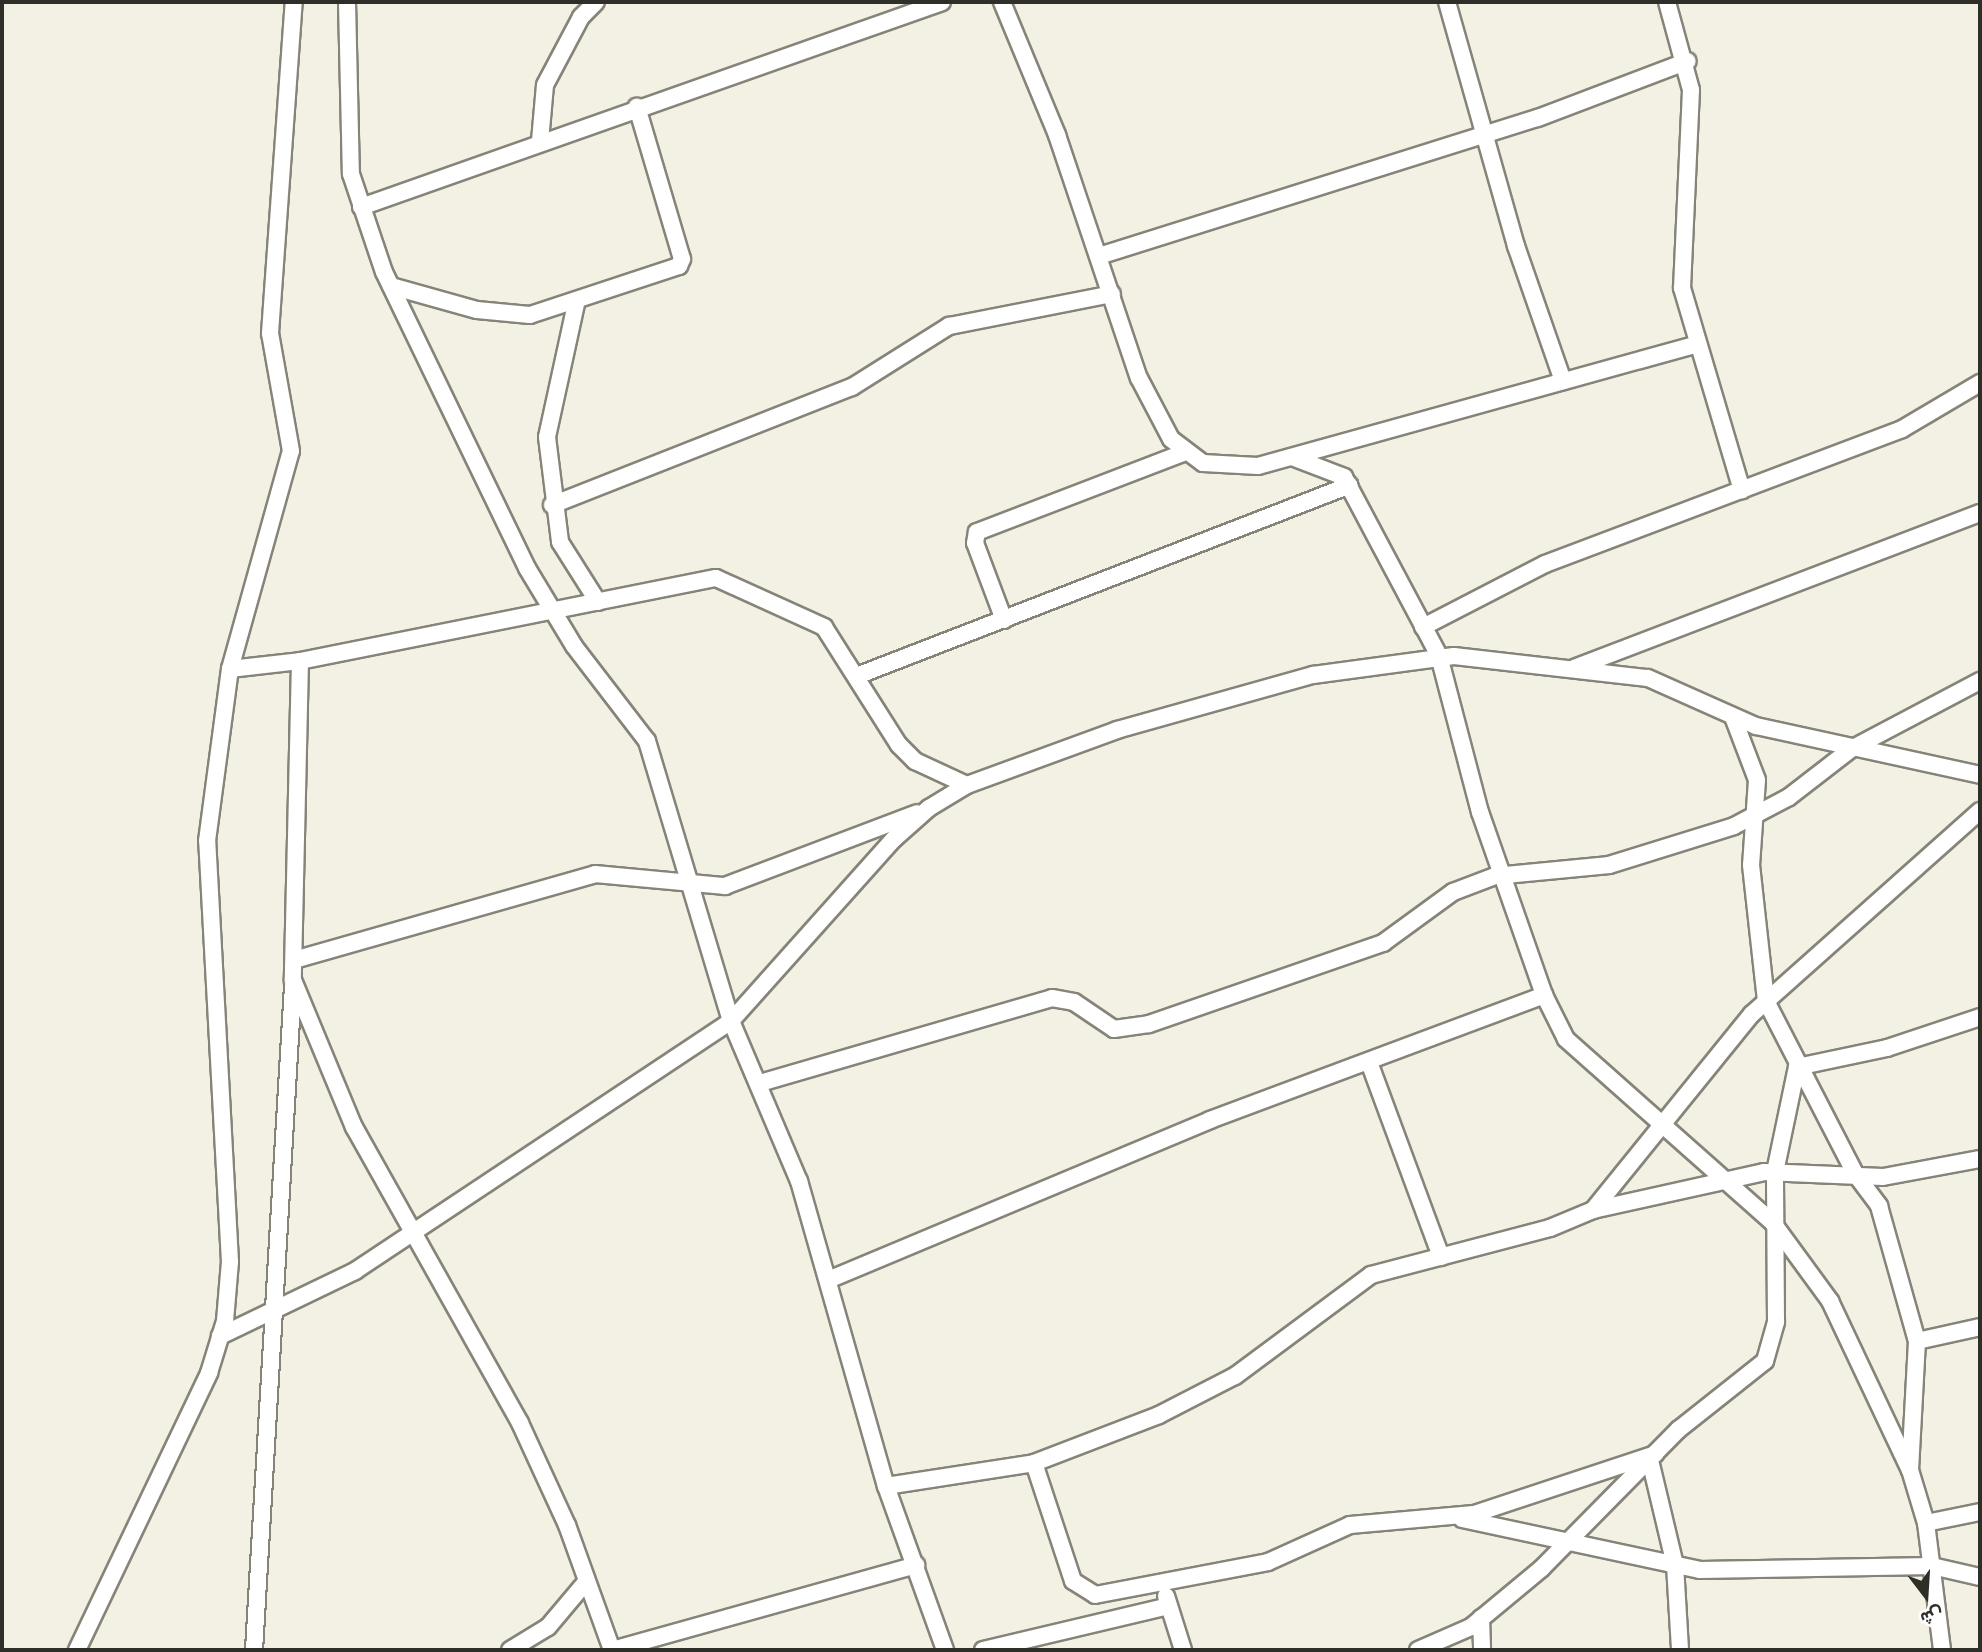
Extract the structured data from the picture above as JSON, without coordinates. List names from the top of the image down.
{
  "north": "bottom"
}
